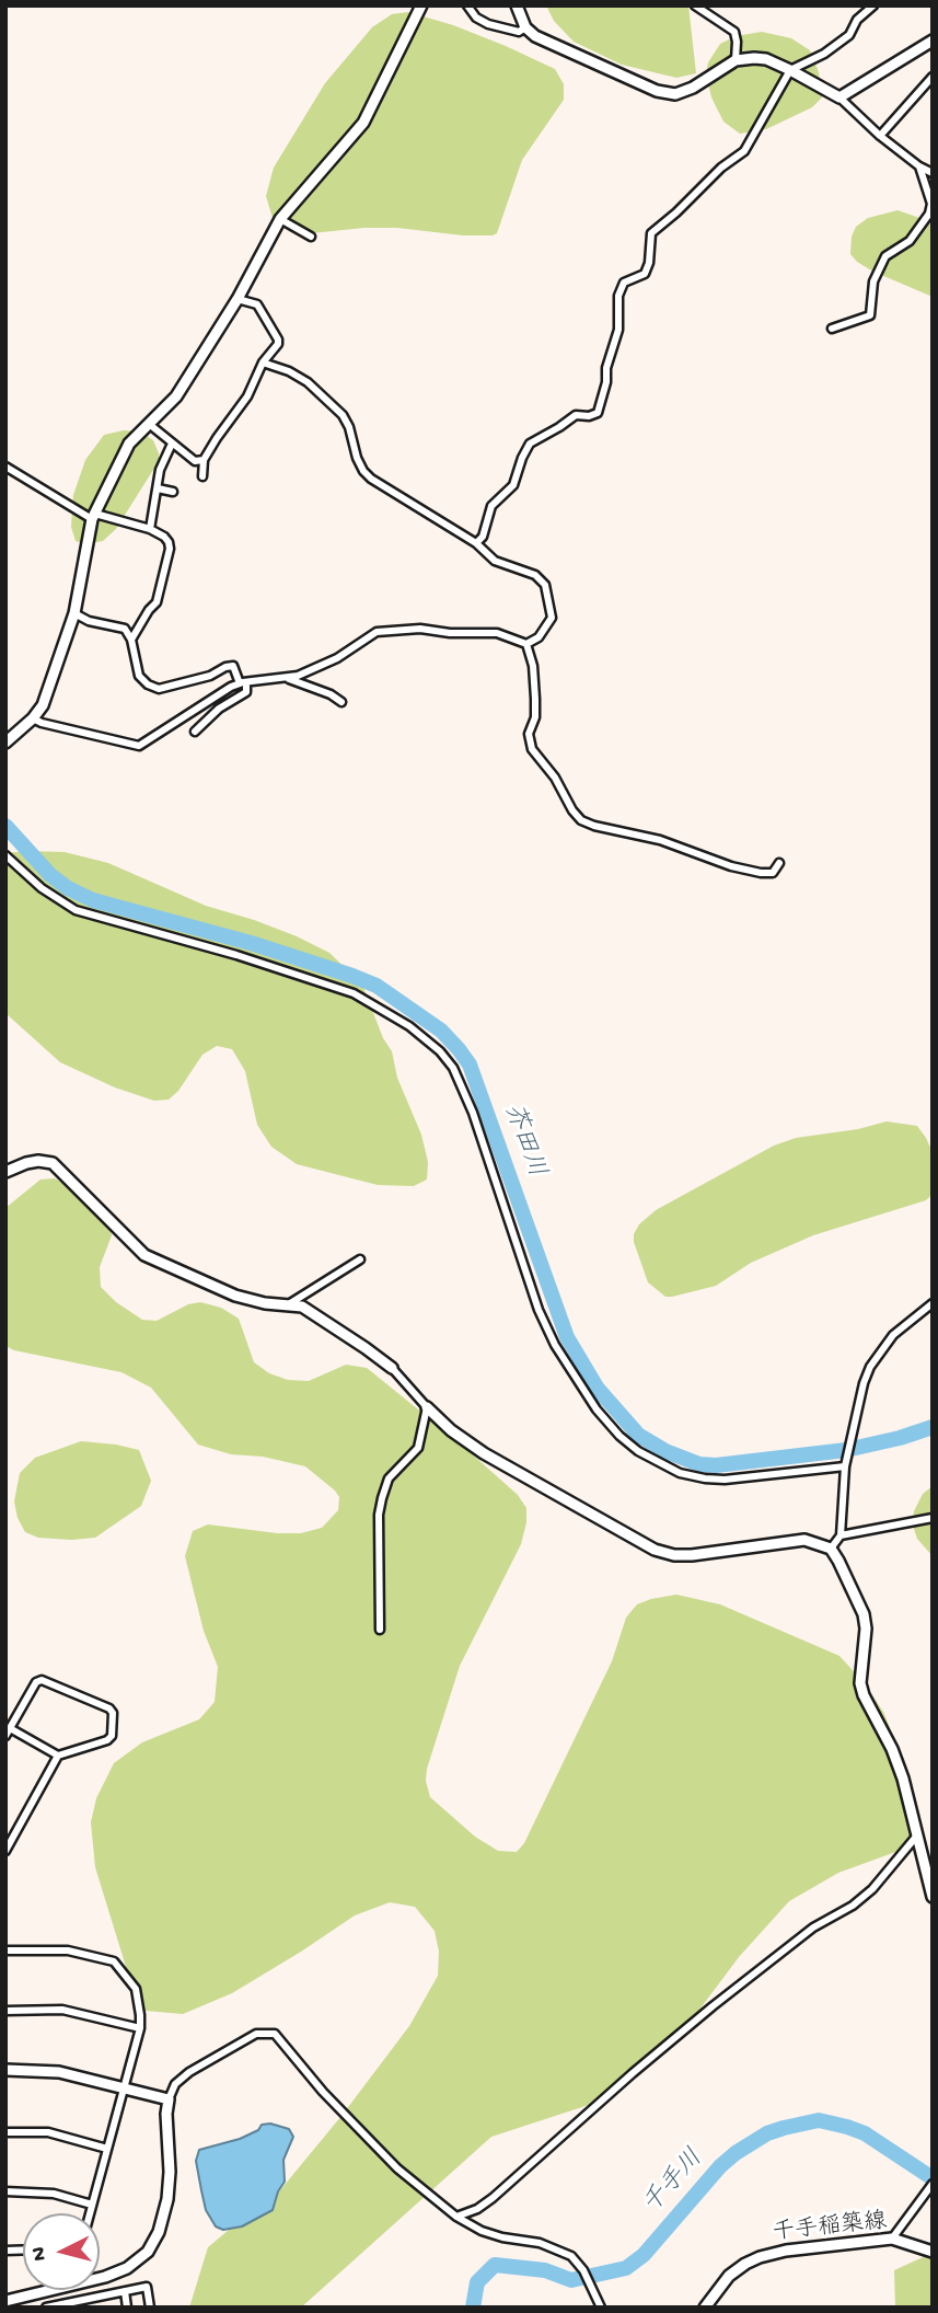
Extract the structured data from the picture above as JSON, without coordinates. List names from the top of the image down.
{
  "streets": {
    "street": ["千手稲築線"]
  },
  "water": ["芥田川", "千手川"],
  "north": "left"
}
